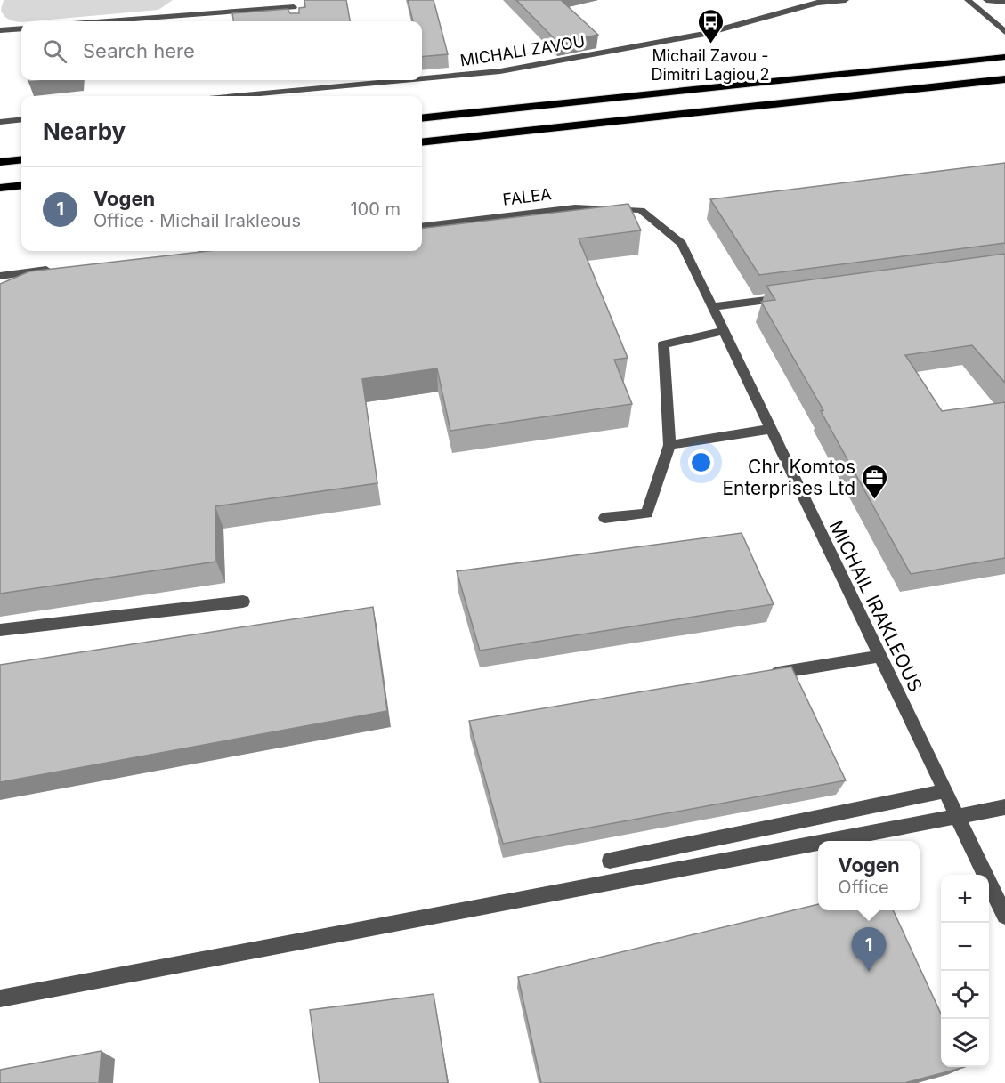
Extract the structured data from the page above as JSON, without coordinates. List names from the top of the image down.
{
  "streets": {
    "street": ["MICHALI ZAVOU", "FALEA", "MICHAIL IRAKLEOUS"]
  },
  "crossings": [
    ["FALEA", "MICHAIL IRAKLEOUS"]
  ],
  "places": {
    "bus stop": ["Michail Zavou - Dimitri Lagiou 2"],
    "office": ["Chr. Komtos Enterprises Ltd"]
  },
  "page": {
    "search": "Search here",
    "heading": "Nearby",
    "list": [
      {
        "mark": "1",
        "name": "Vogen",
        "note": "Office · Michail Irakleous",
        "value": "100 m"
      }
    ],
    "popup": ["Vogen", "Office"],
    "map_buttons": ["+", "−"],
    "pins": "1"
  }
}
